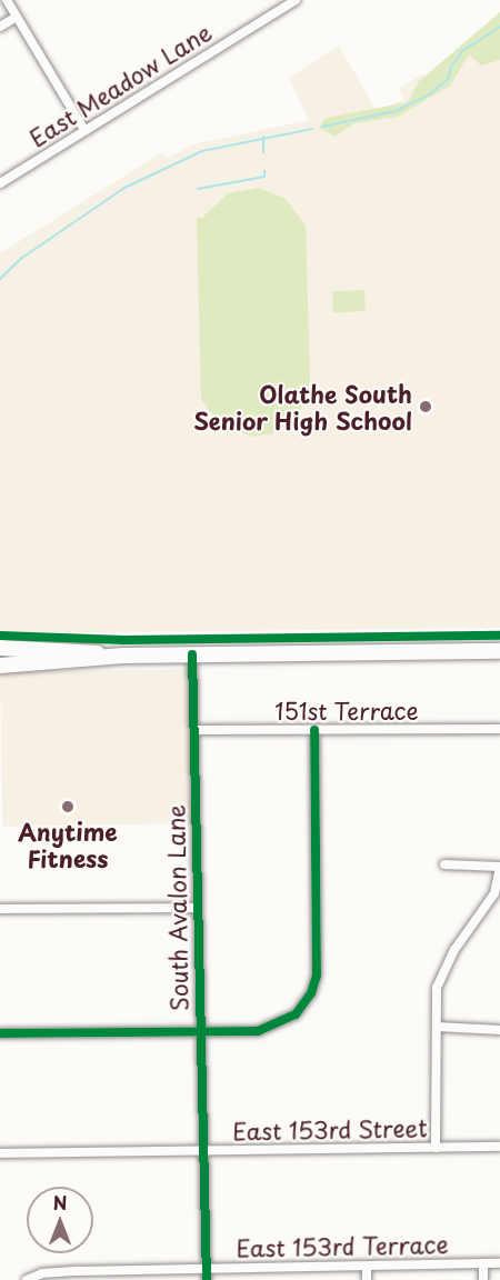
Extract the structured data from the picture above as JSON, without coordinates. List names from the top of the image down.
{
  "streets": {
    "street": [
      "East Meadow Lane",
      "151st Terrace",
      "South Avalon Lane",
      "East 153rd Street",
      "East 153rd Terrace"
    ]
  },
  "crossings": [
    ["151st Terrace", "South Avalon Lane"],
    ["South Avalon Lane", "East 153rd Street"],
    ["South Avalon Lane", "East 153rd Terrace"]
  ],
  "places": ["Olathe South Senior High School", "Anytime Fitness"],
  "north": "top"
}
